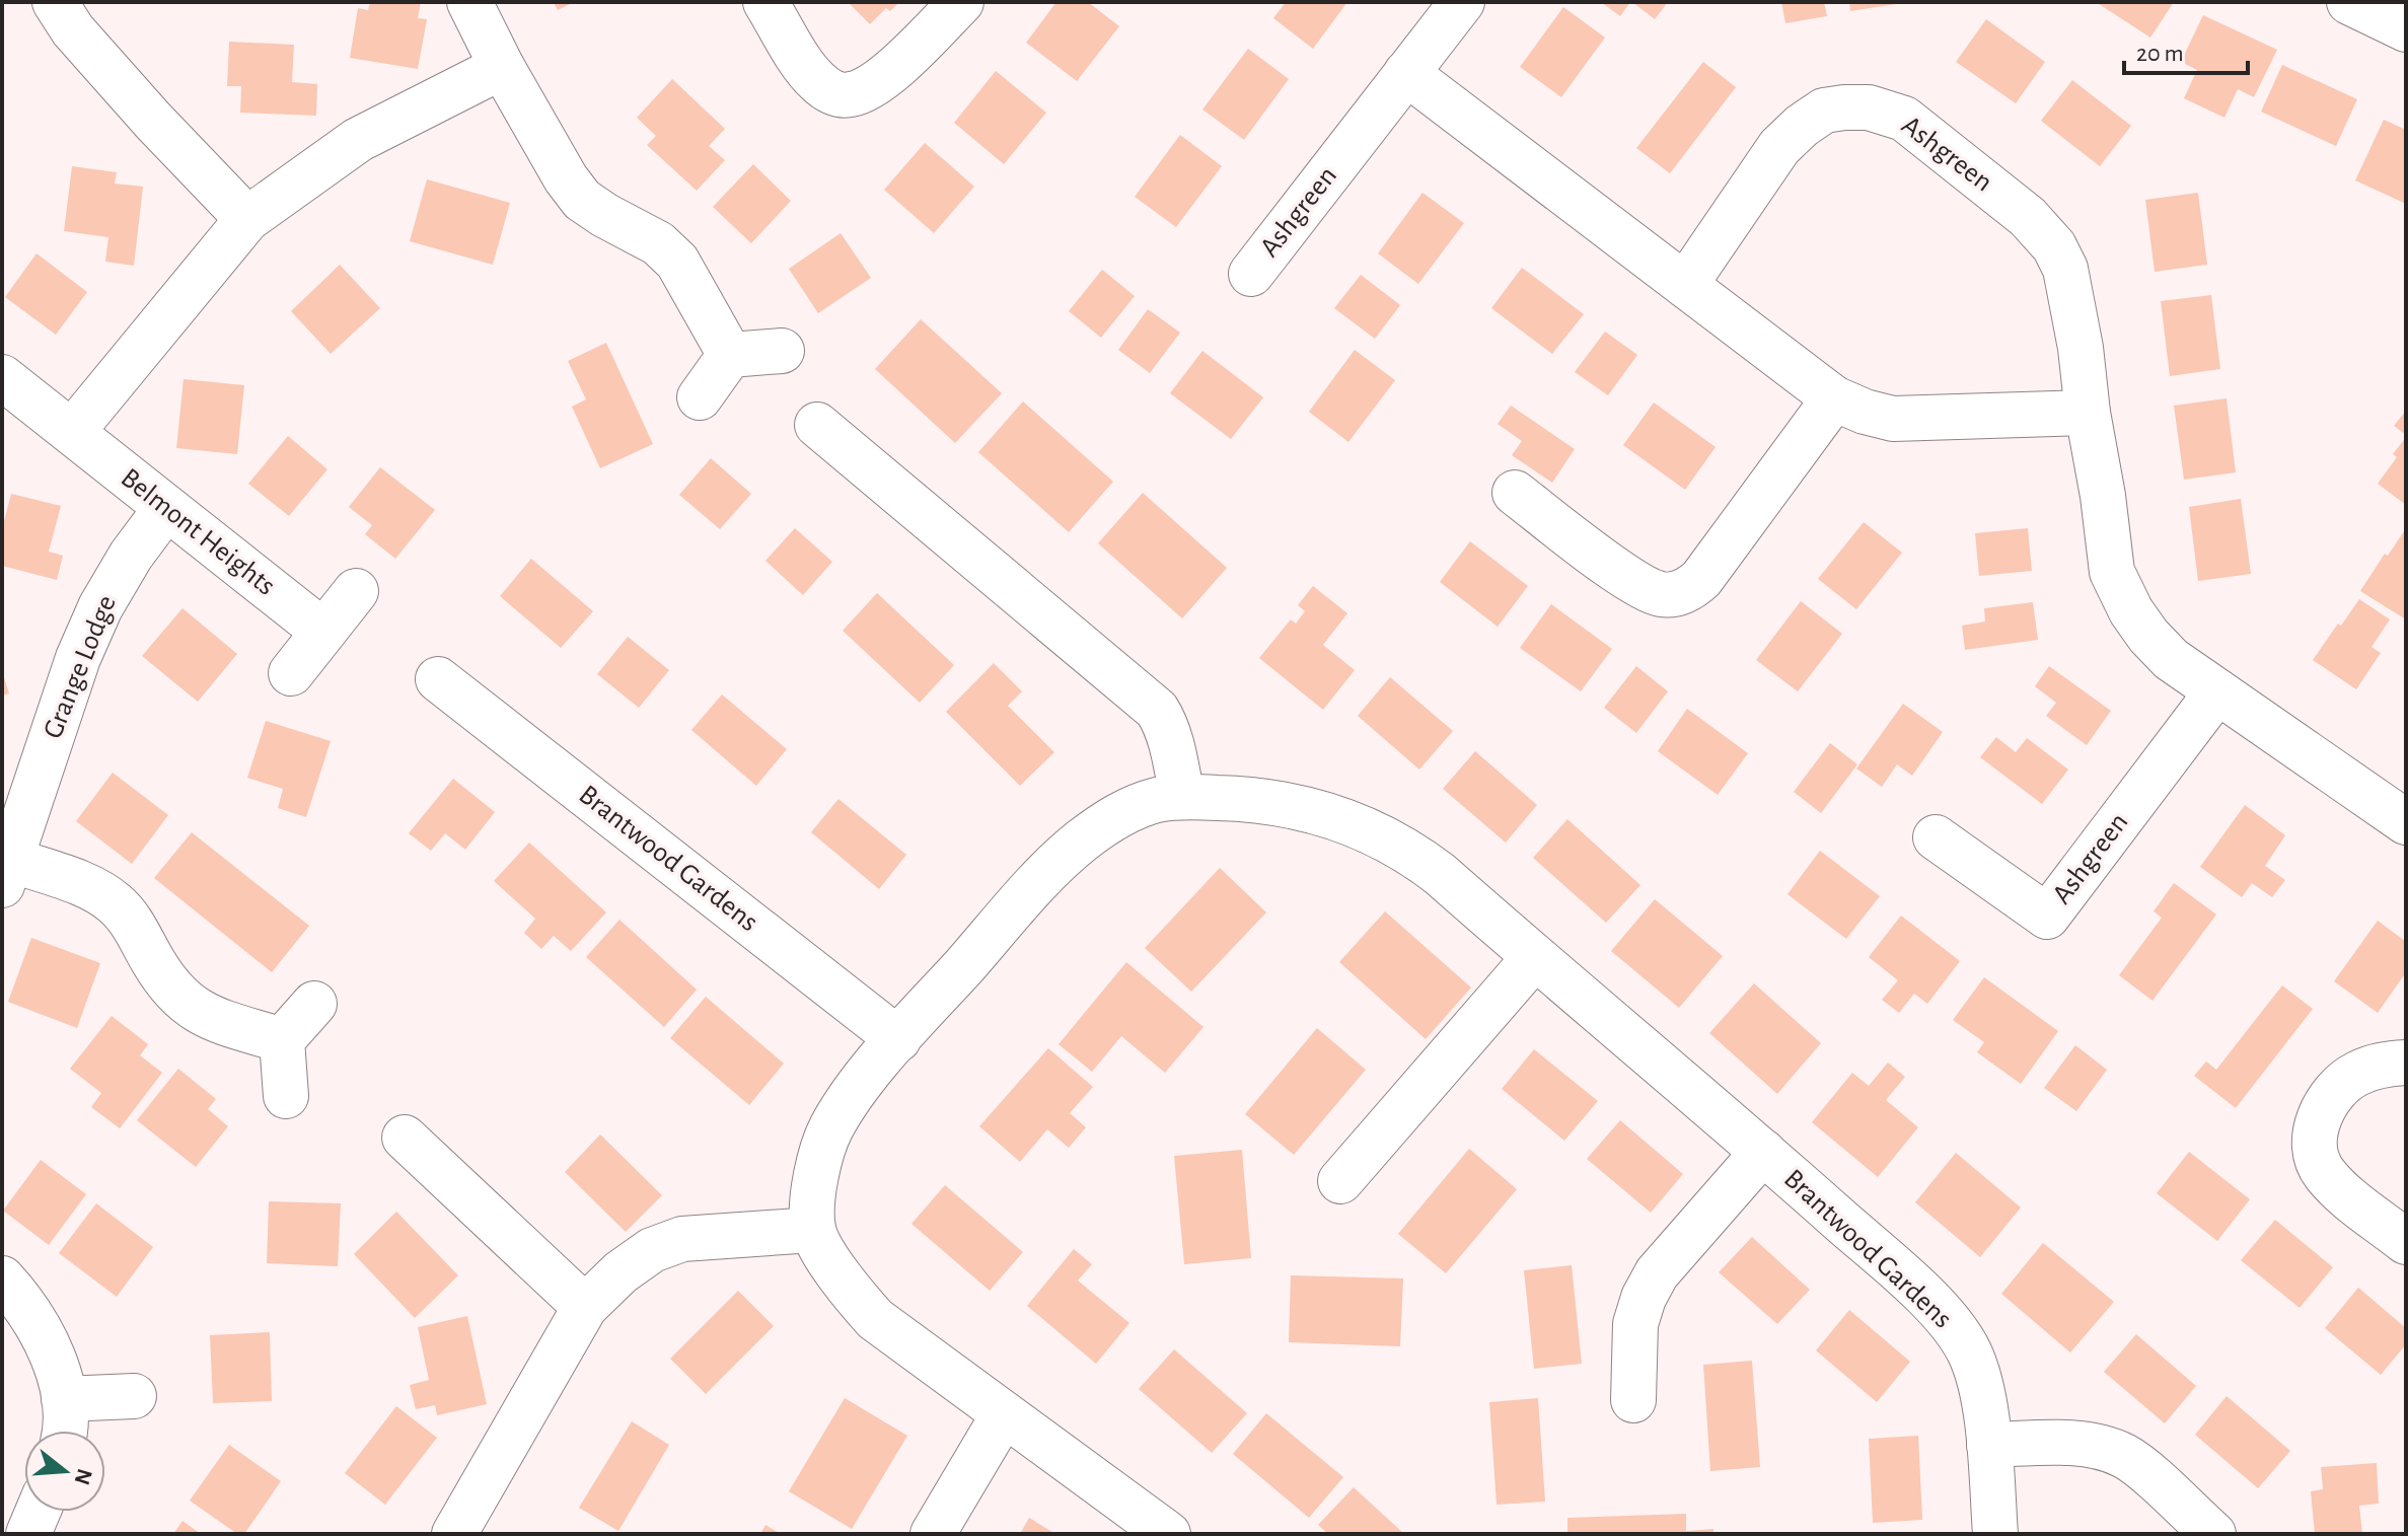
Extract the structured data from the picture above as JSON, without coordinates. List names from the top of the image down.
{
  "streets": {
    "street": [
      "Ashgreen",
      "Belmont Heights",
      "Grange Lodge",
      "Brantwood Gardens"
    ]
  },
  "crossings": [
    ["Belmont Heights", "Grange Lodge"]
  ],
  "scale_bar": "20 m",
  "north": "right"
}
